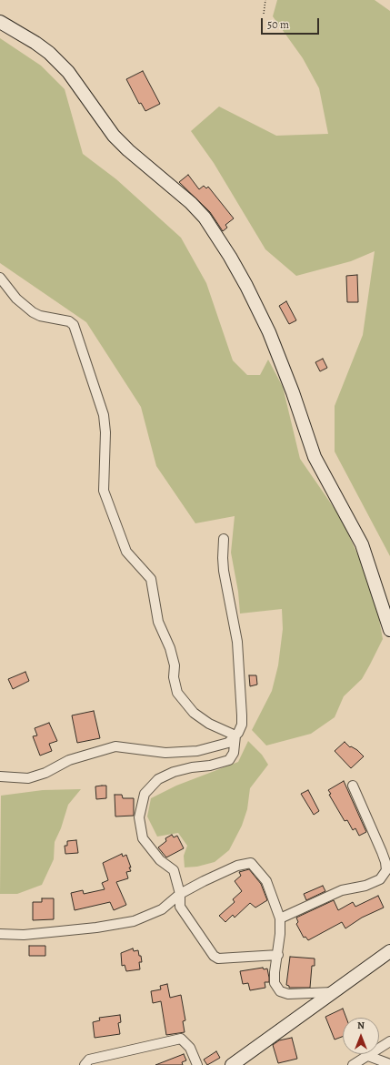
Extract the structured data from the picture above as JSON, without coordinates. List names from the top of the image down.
{
  "scale_bar": "50 m",
  "north": "top"
}
